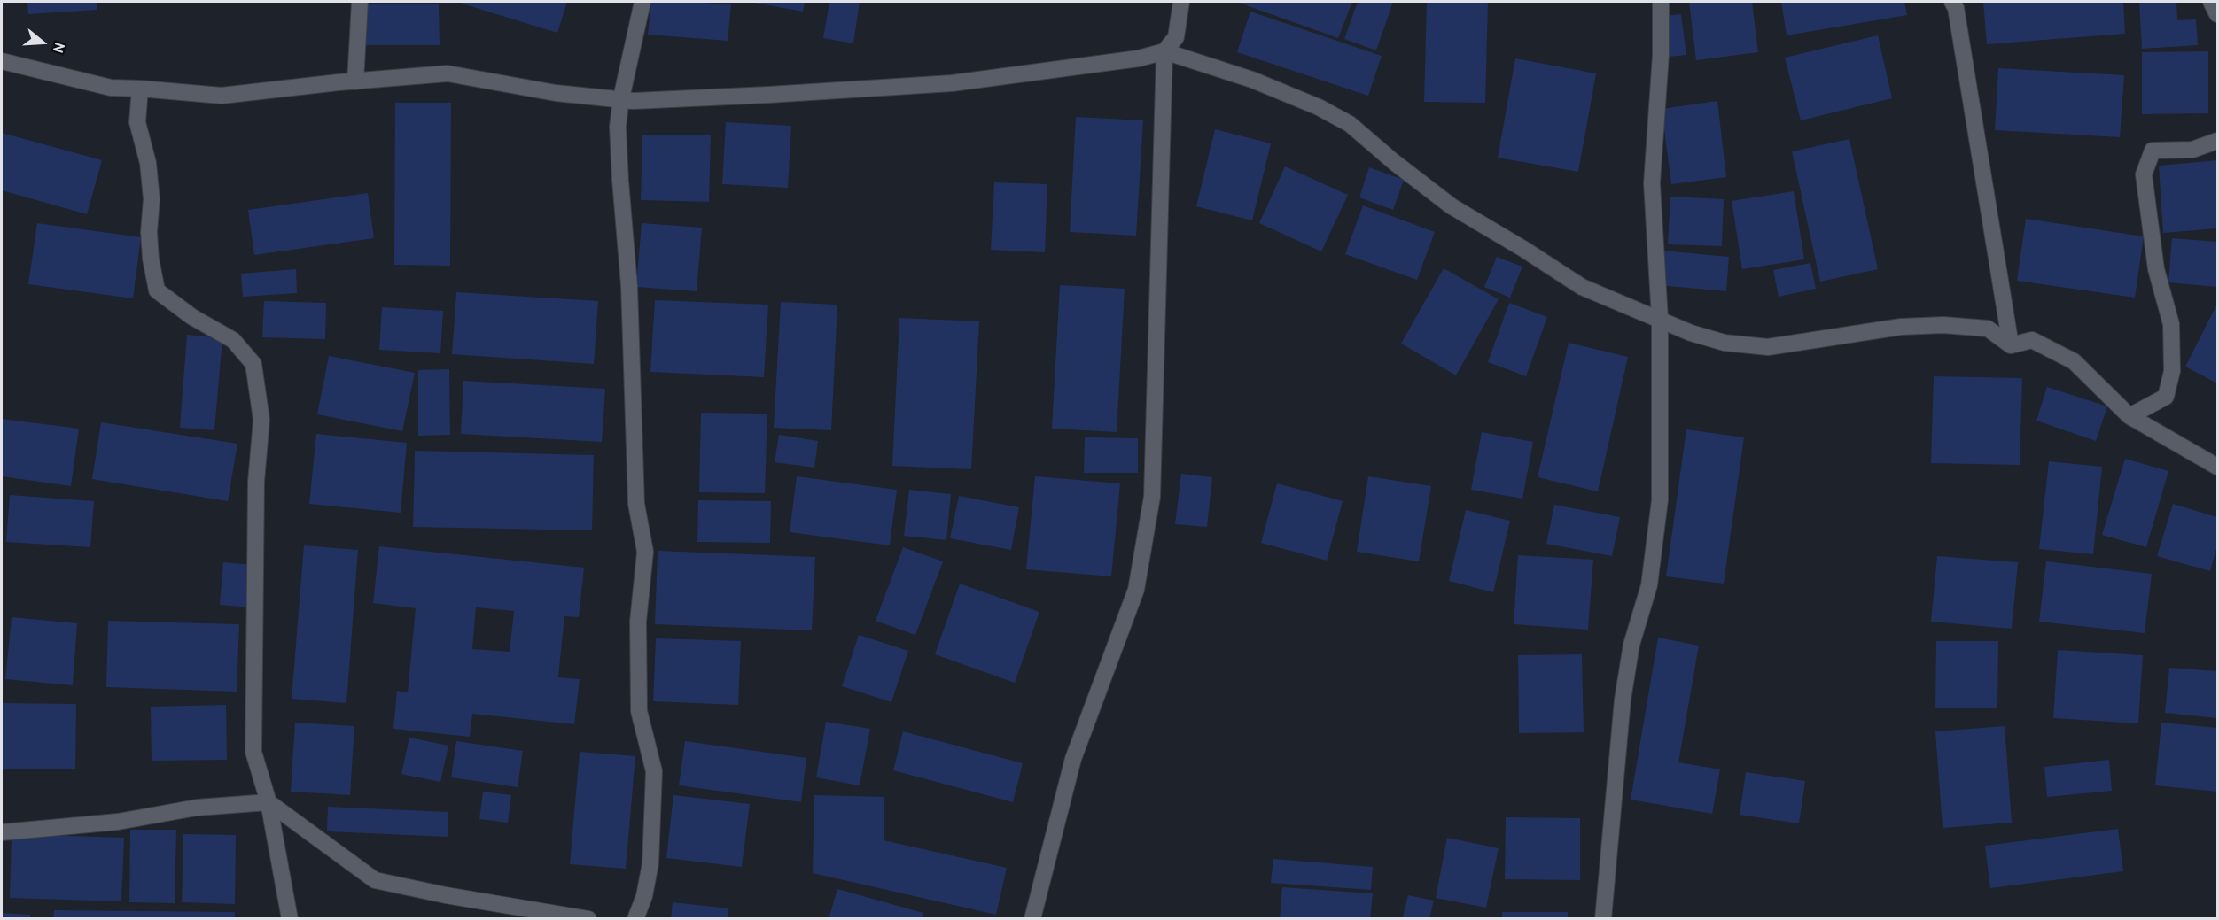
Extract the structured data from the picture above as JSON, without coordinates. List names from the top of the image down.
{
  "north": "right"
}
